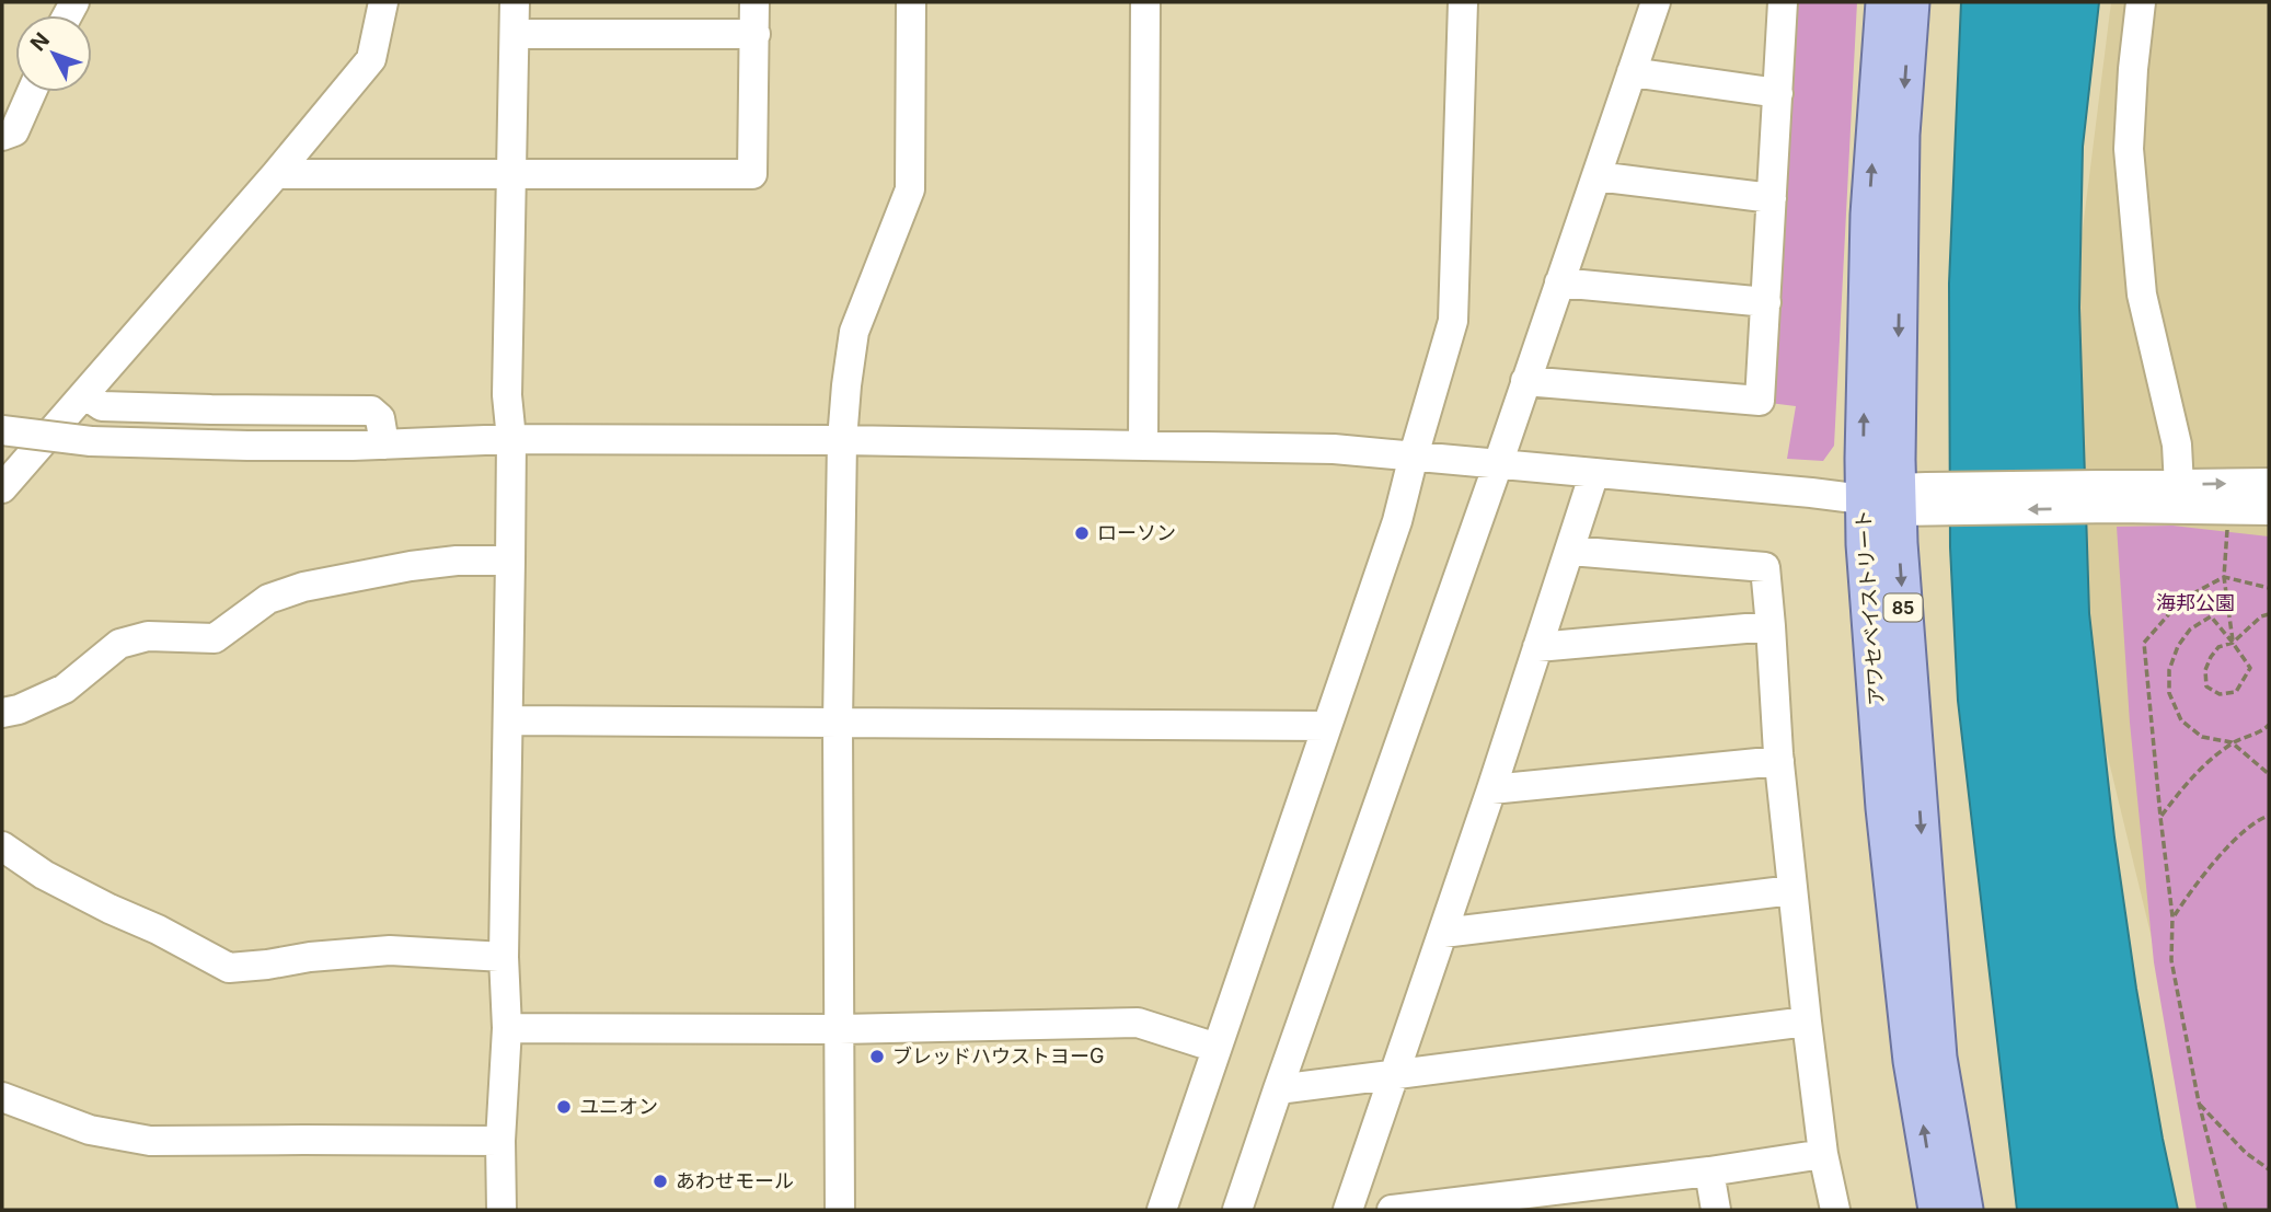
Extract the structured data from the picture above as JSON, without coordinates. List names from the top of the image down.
{
  "streets": {
    "main road": ["アワセベイストリート", "85"]
  },
  "parks": ["海邦公園"],
  "places": [
    "ローソン",
    "ブレッドハウストヨーG",
    "ユニオン",
    "あわせモール"
  ],
  "north": "top left"
}
